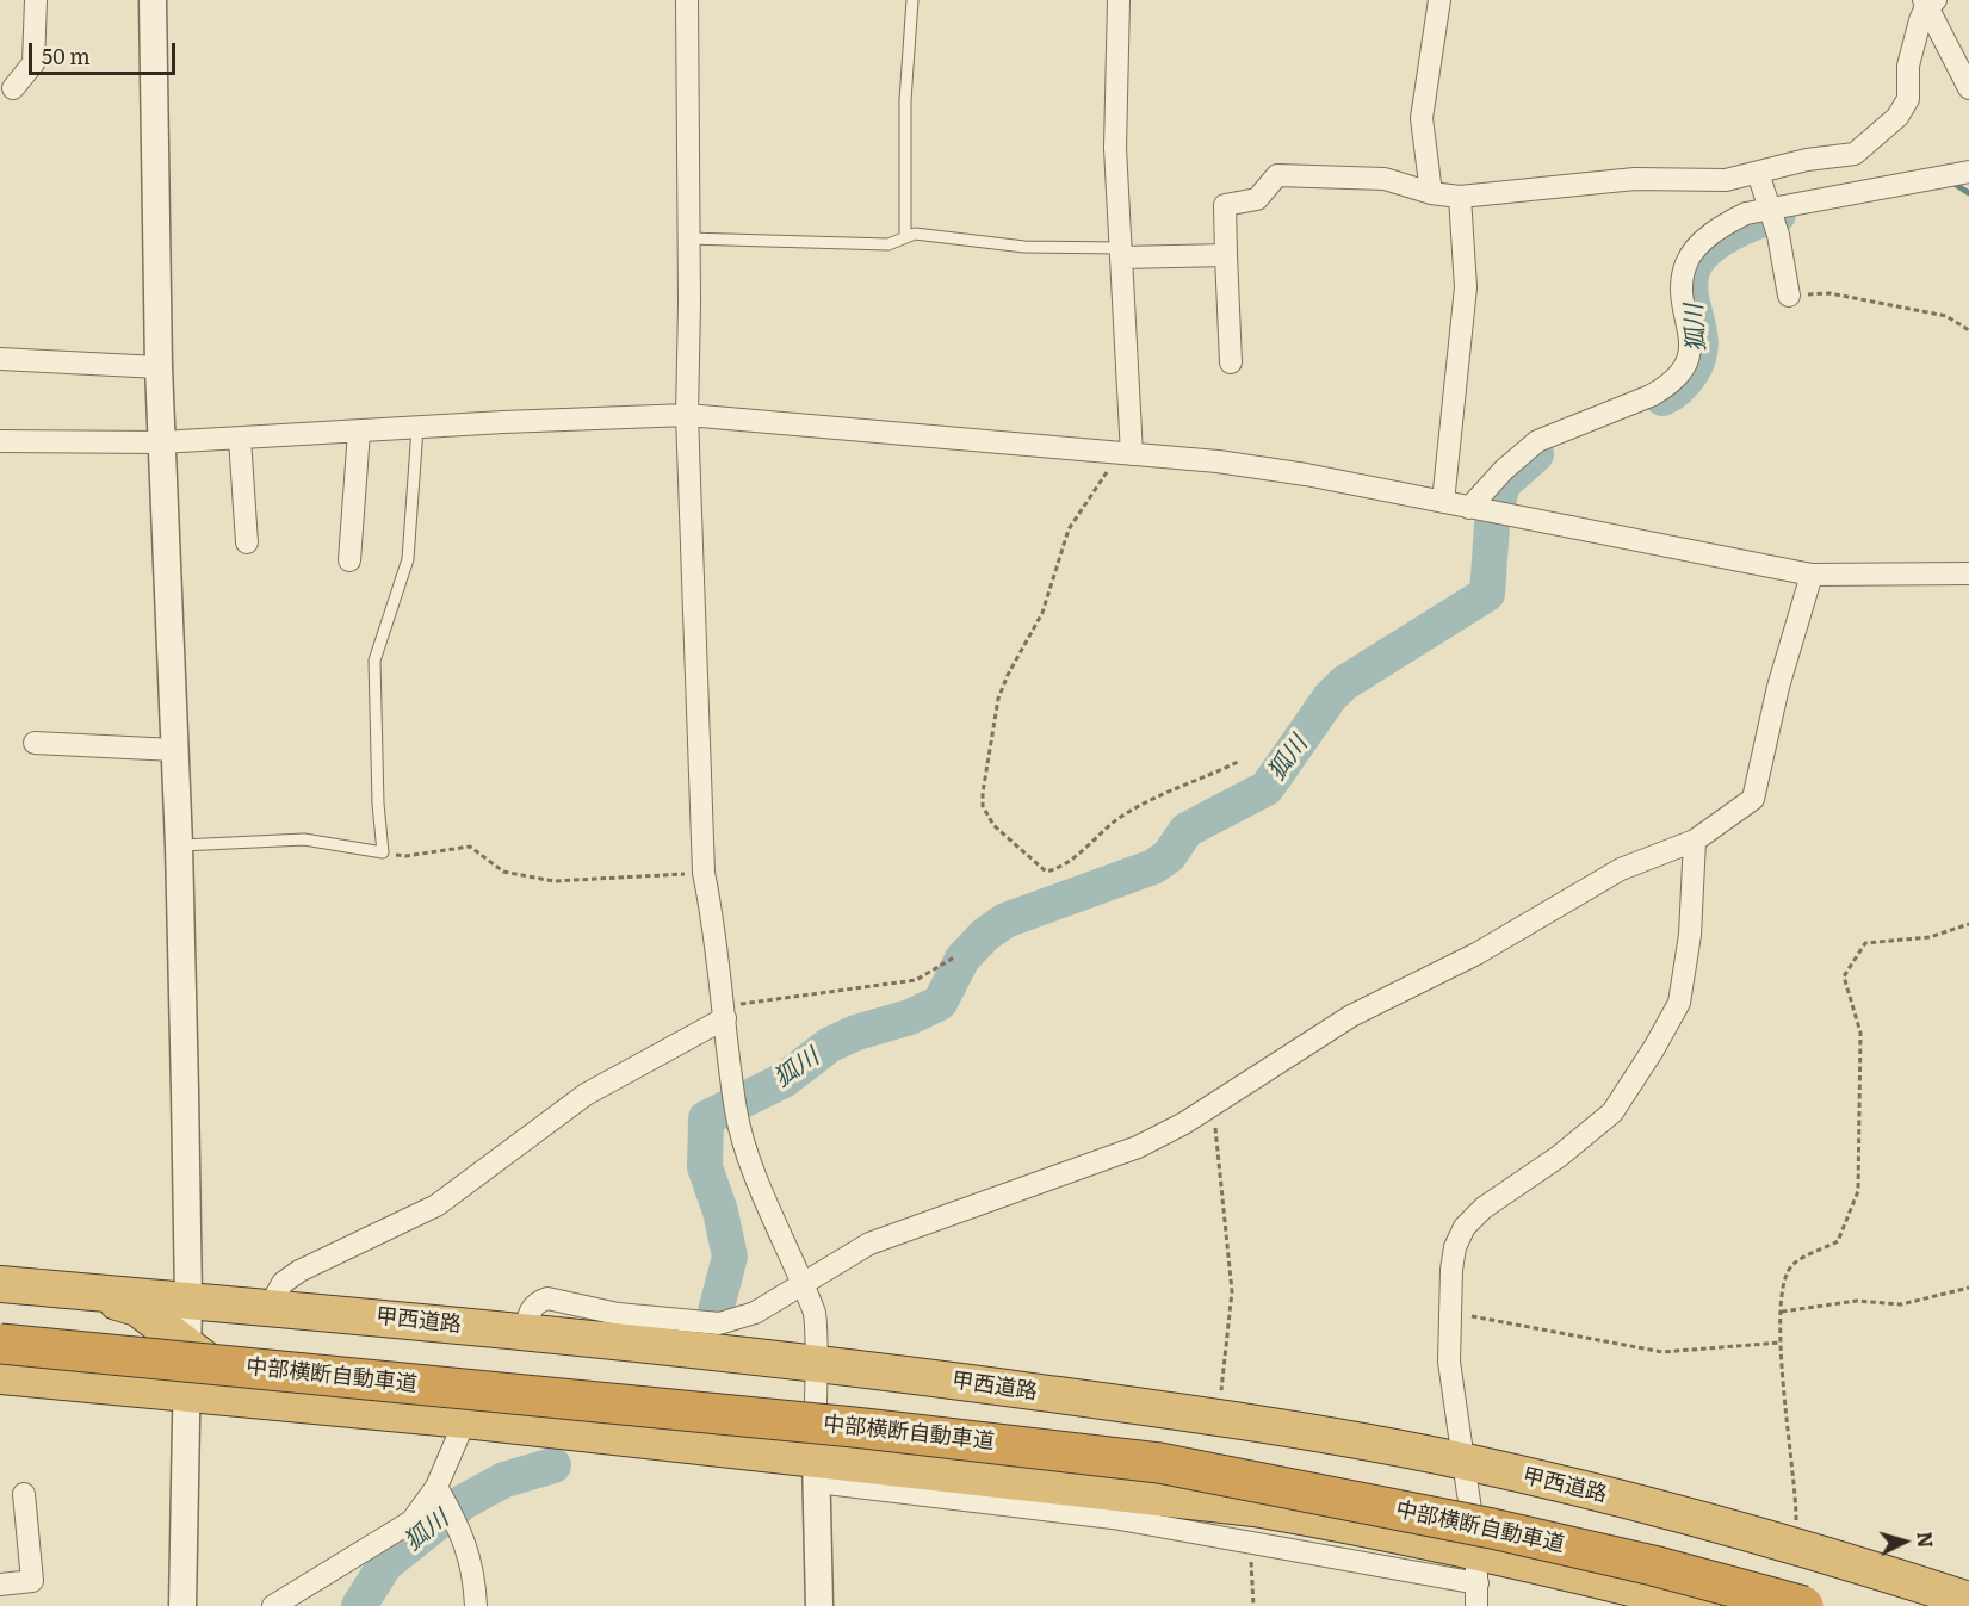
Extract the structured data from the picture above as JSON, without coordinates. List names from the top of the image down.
{
  "streets": {
    "highway": ["甲西道路", "中部横断自動車道"]
  },
  "water": ["狐川"],
  "scale_bar": "50 m",
  "north": "right"
}
